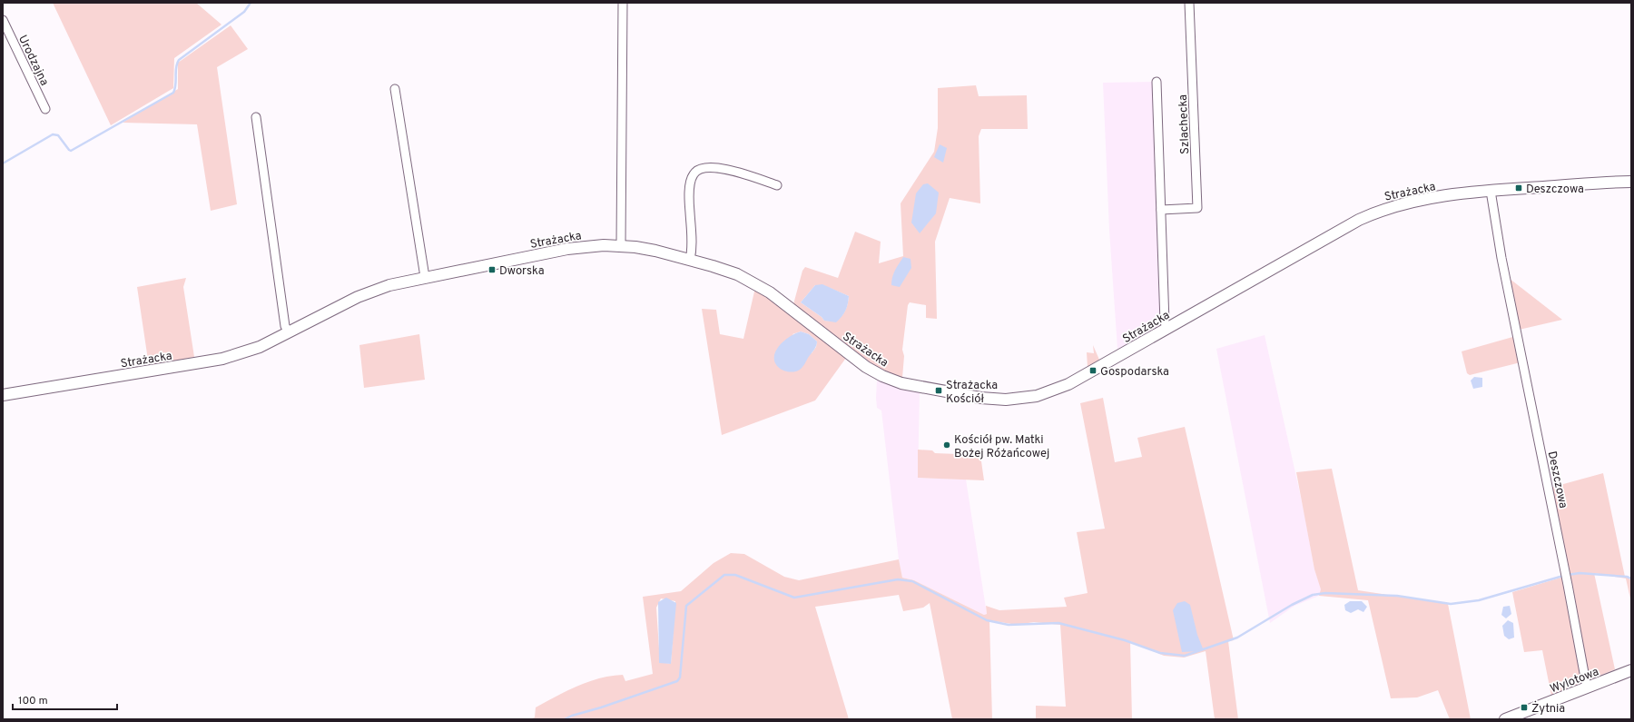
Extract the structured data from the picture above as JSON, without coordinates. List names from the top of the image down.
{
  "streets": {
    "street": [
      "Urodzajna",
      "Szlachecka",
      "Strażacka",
      "Deszczowa",
      "Wylotowa"
    ]
  },
  "crossings": [
    ["Strażacka", "Deszczowa"],
    ["Deszczowa", "Wylotowa"]
  ],
  "places": {
    "transit": [
      "Deszczowa",
      "Dworska",
      "Gospodarska",
      "Strażacka Kościół",
      "Żytnia"
    ],
    "other": ["Kościół pw. Matki Bożej Różańcowej"]
  },
  "scale_bar": "100 m"
}
